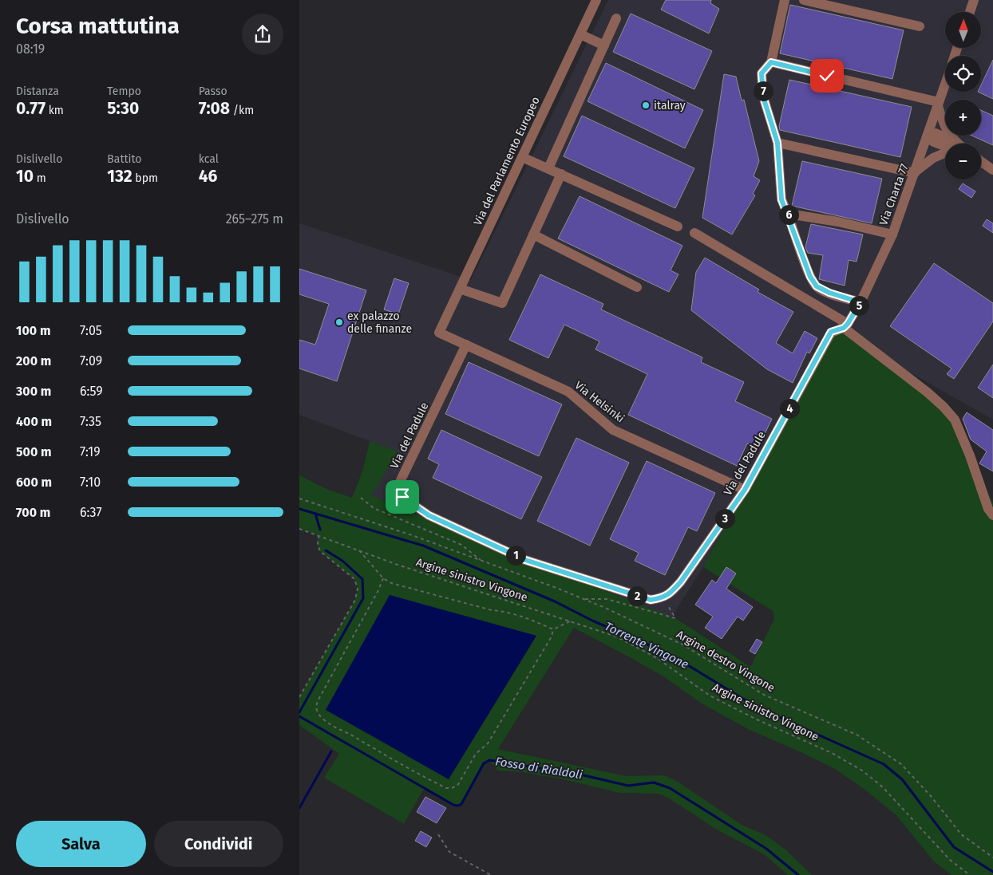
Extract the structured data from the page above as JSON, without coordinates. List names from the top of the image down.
{
  "streets": {
    "street": [
      "Via del Parlamento Europeo",
      "Via Charta 77",
      "Via Helsinki",
      "Via del Padule"
    ],
    "path": ["Argine sinistro Vingone", "Argine destro Vingone"]
  },
  "crossings": [
    ["Via del Parlamento Europeo", "Via Helsinki"],
    ["Via Charta 77", "Via del Padule"],
    ["Via Helsinki", "Via del Padule"]
  ],
  "water": ["Torrente Vingone", "Fosso di Rialdoli"],
  "places": ["italray", "ex palazzo delle finanze"],
  "north": "top",
  "page": {
    "heading": ["Corsa mattutina", "08:19"],
    "map_buttons": ["+", "−"],
    "stats": [
      ["Distanza", "0.77 km"],
      ["Tempo", "5:30"],
      ["Passo", "7:08 /km"],
      ["Dislivello", "10 m"],
      ["Battito", "132 bpm"],
      ["kcal", "46"]
    ],
    "pins": [
      "7",
      "6",
      "5",
      "4",
      "3",
      "1",
      "2"
    ],
    "chart": ["Dislivello", "265–275 m"],
    "list": [
      {
        "name": "100 m",
        "note": "7:05"
      },
      {
        "name": "200 m",
        "note": "7:09"
      },
      {
        "name": "300 m",
        "note": "6:59"
      },
      {
        "name": "400 m",
        "note": "7:35"
      },
      {
        "name": "500 m",
        "note": "7:19"
      },
      {
        "name": "600 m",
        "note": "7:10"
      },
      {
        "name": "700 m",
        "note": "6:37"
      }
    ],
    "buttons": ["Salva", "Condividi"]
  }
}
